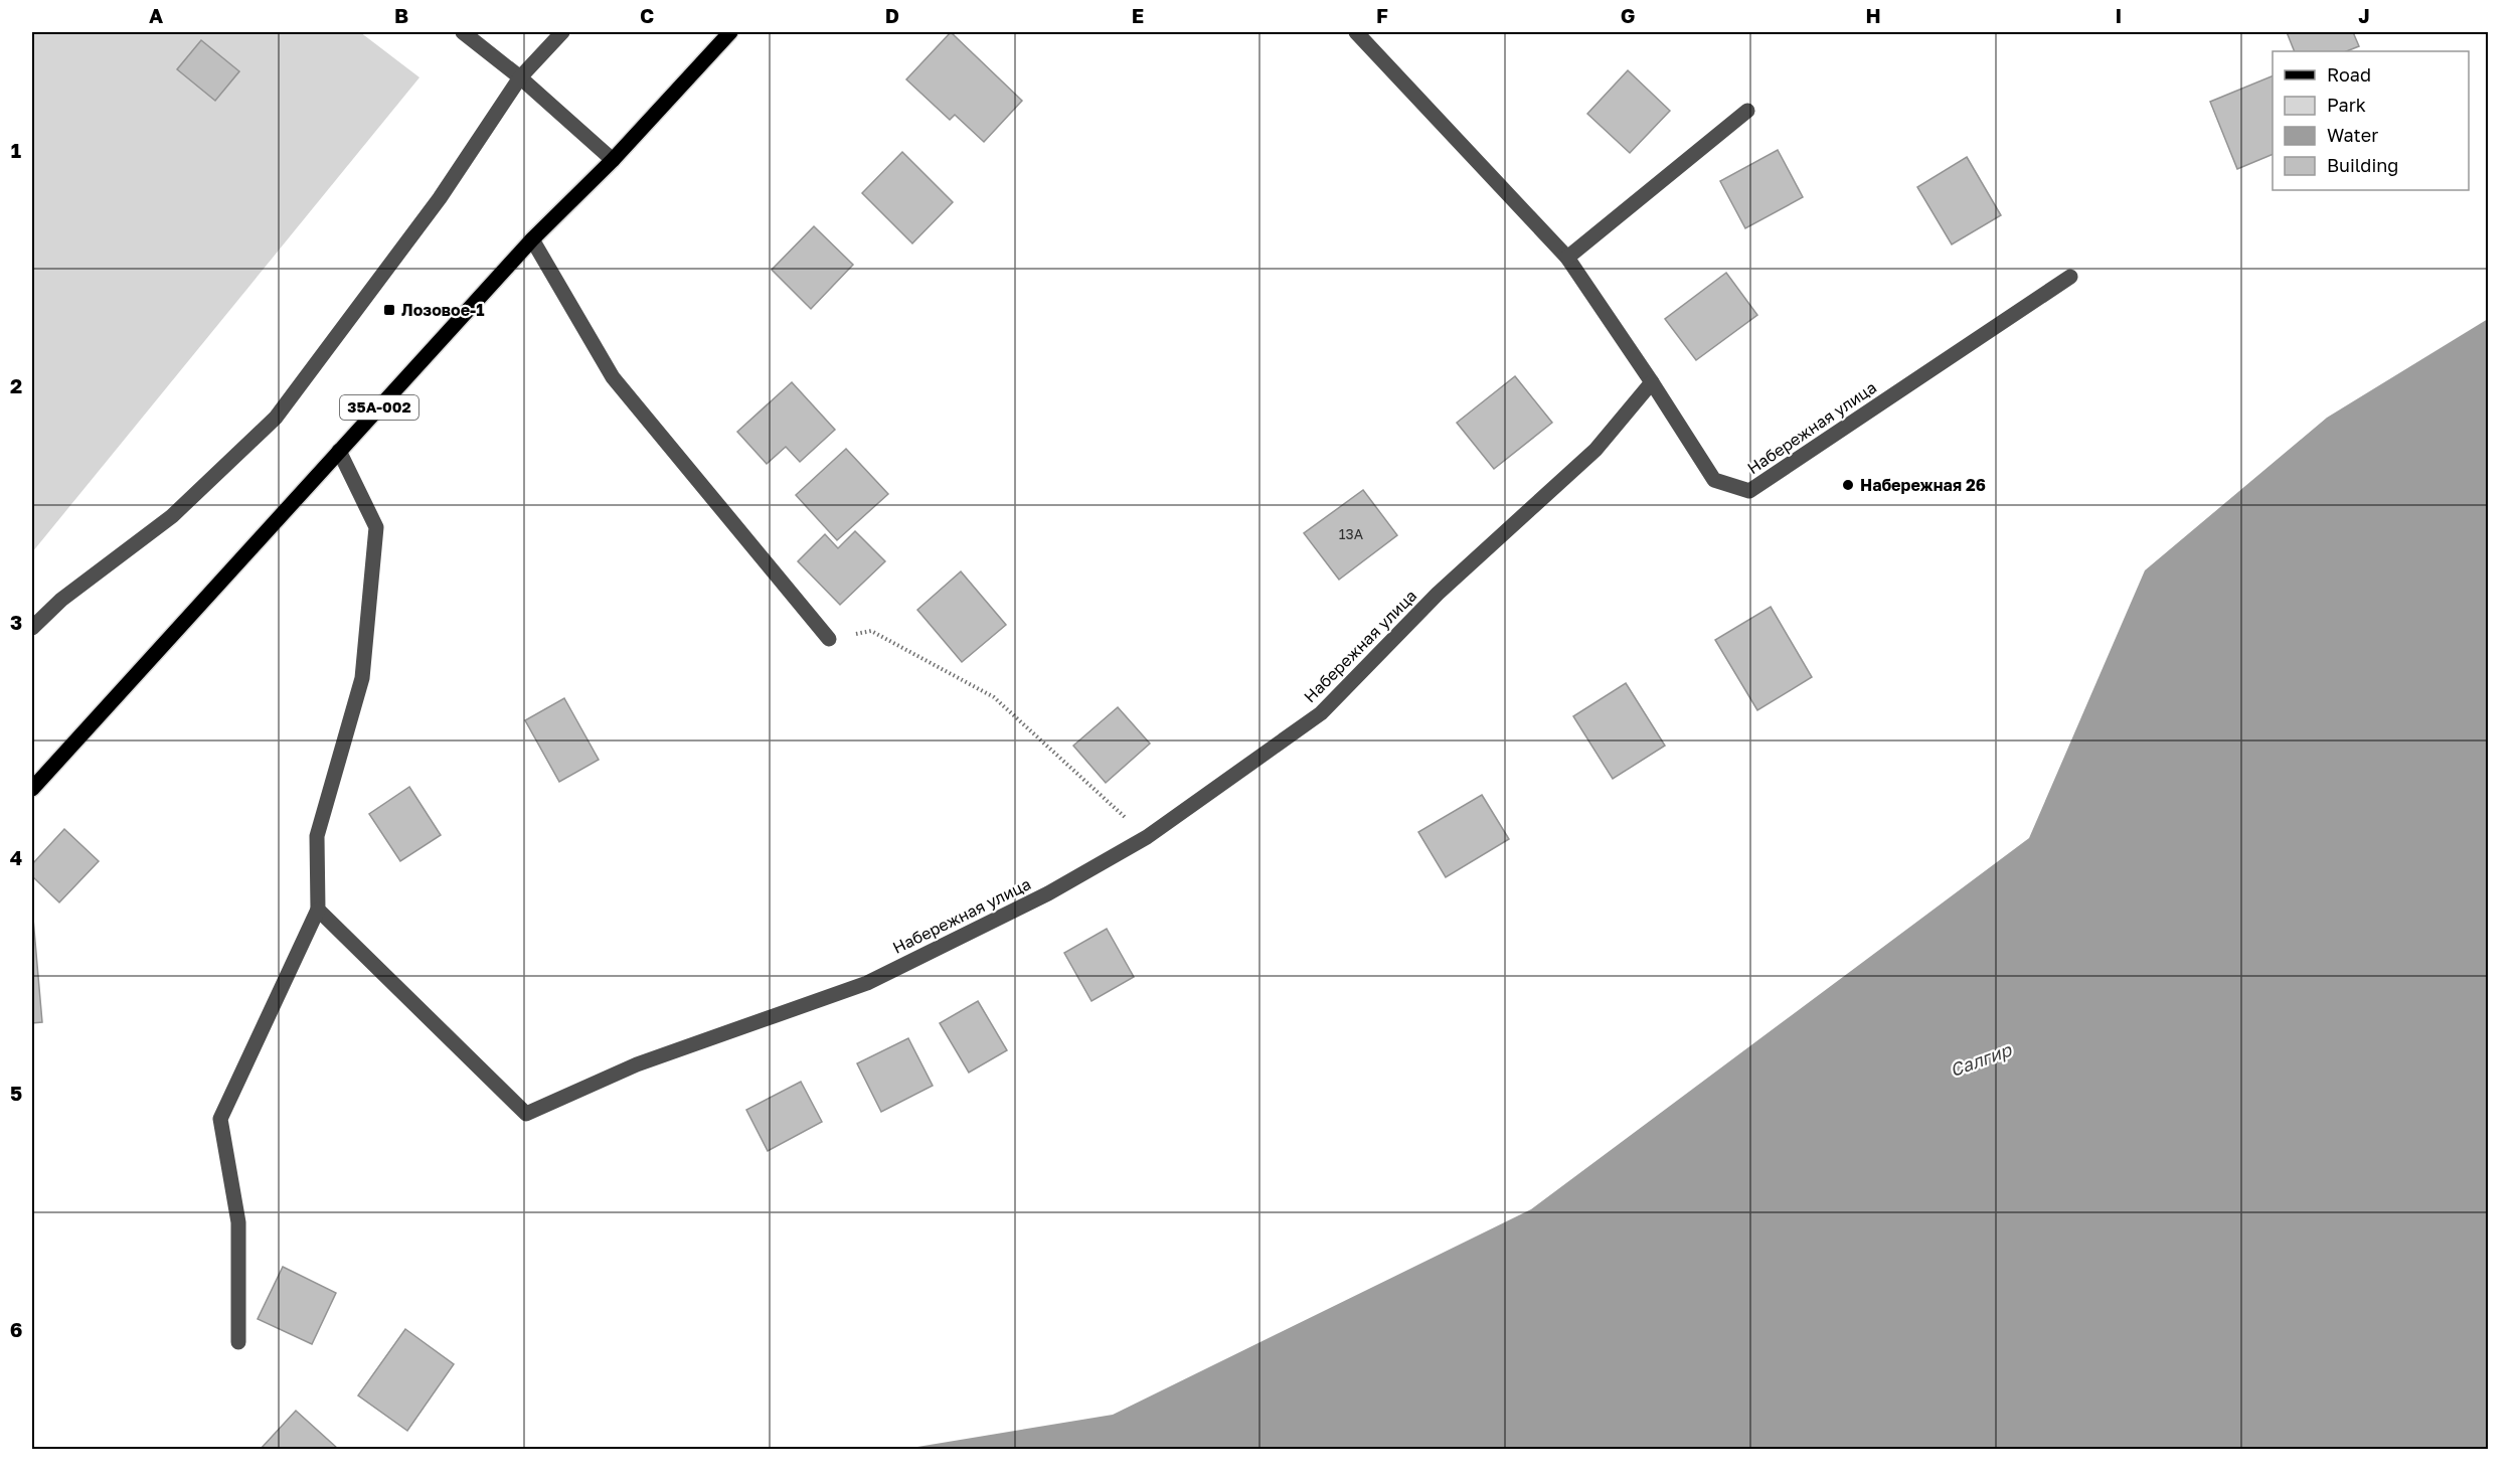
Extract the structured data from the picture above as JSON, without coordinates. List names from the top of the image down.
{
  "streets": {
    "main road": ["35А-002"],
    "street": ["Набережная улица"]
  },
  "water": ["Салгир"],
  "places": {
    "transit": ["Лозовое-1"],
    "other": ["Набережная 26"]
  },
  "house_numbers": ["13А"],
  "legend": [
    "Road",
    "Park",
    "Water",
    "Building"
  ],
  "grid": {
    "columns": [
      "A",
      "B",
      "C",
      "D",
      "E",
      "F",
      "G",
      "H",
      "I",
      "J"
    ],
    "rows": [
      "1",
      "2",
      "3",
      "4",
      "5",
      "6"
    ]
  }
}
